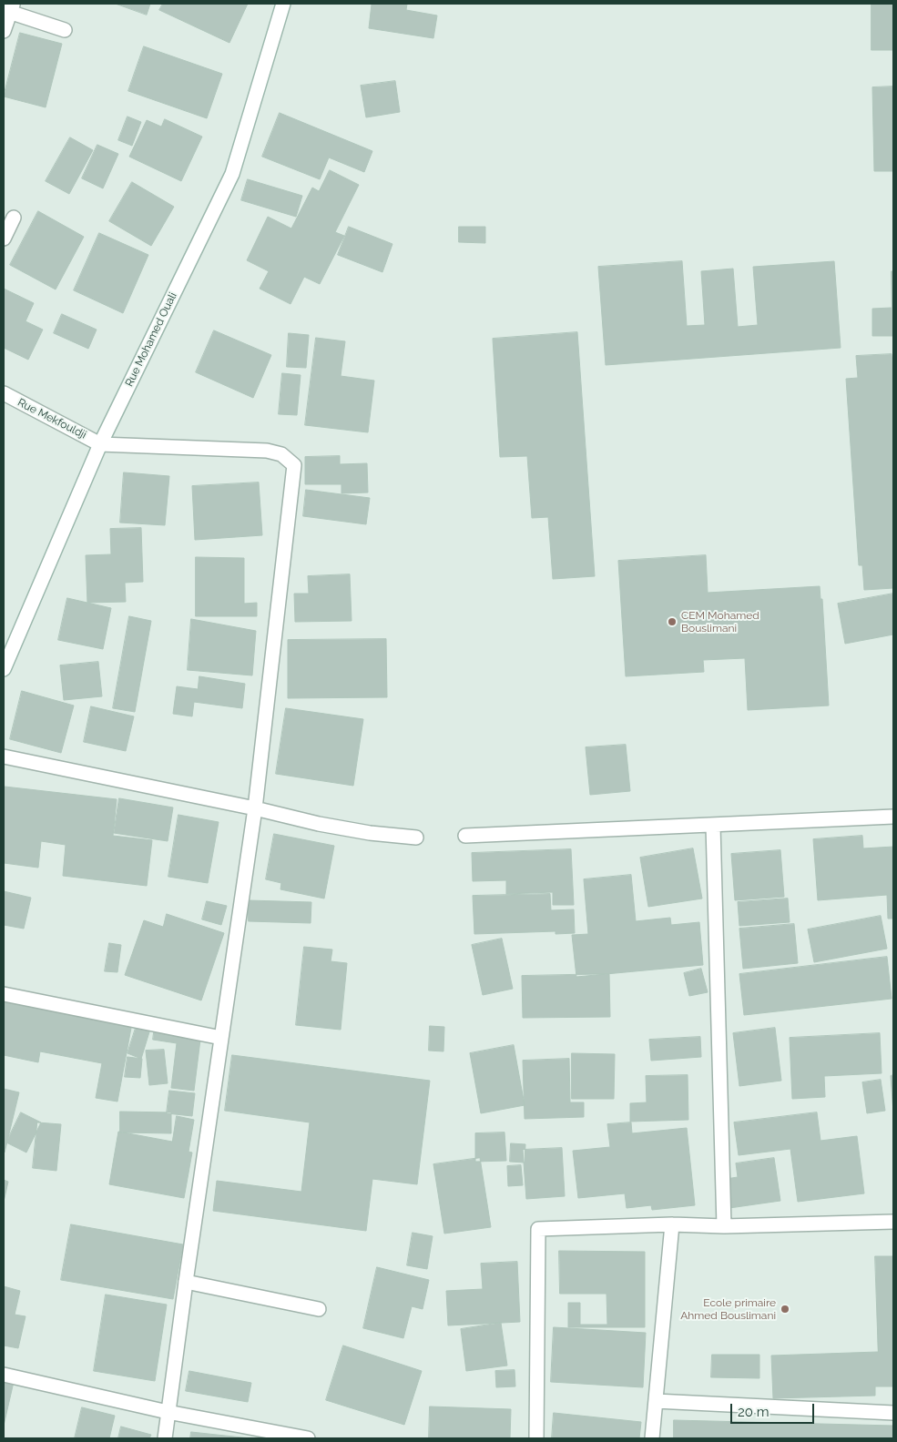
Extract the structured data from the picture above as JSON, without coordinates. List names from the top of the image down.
{
  "streets": {
    "street": ["Rue Mohamed Ouali", "Rue Mekfouldji"]
  },
  "crossings": [
    ["Rue Mohamed Ouali", "Rue Mekfouldji"]
  ],
  "places": ["CEM Mohamed Bouslimani", "Ecole primaire Ahmed Bouslimani"],
  "scale_bar": "20 m"
}
